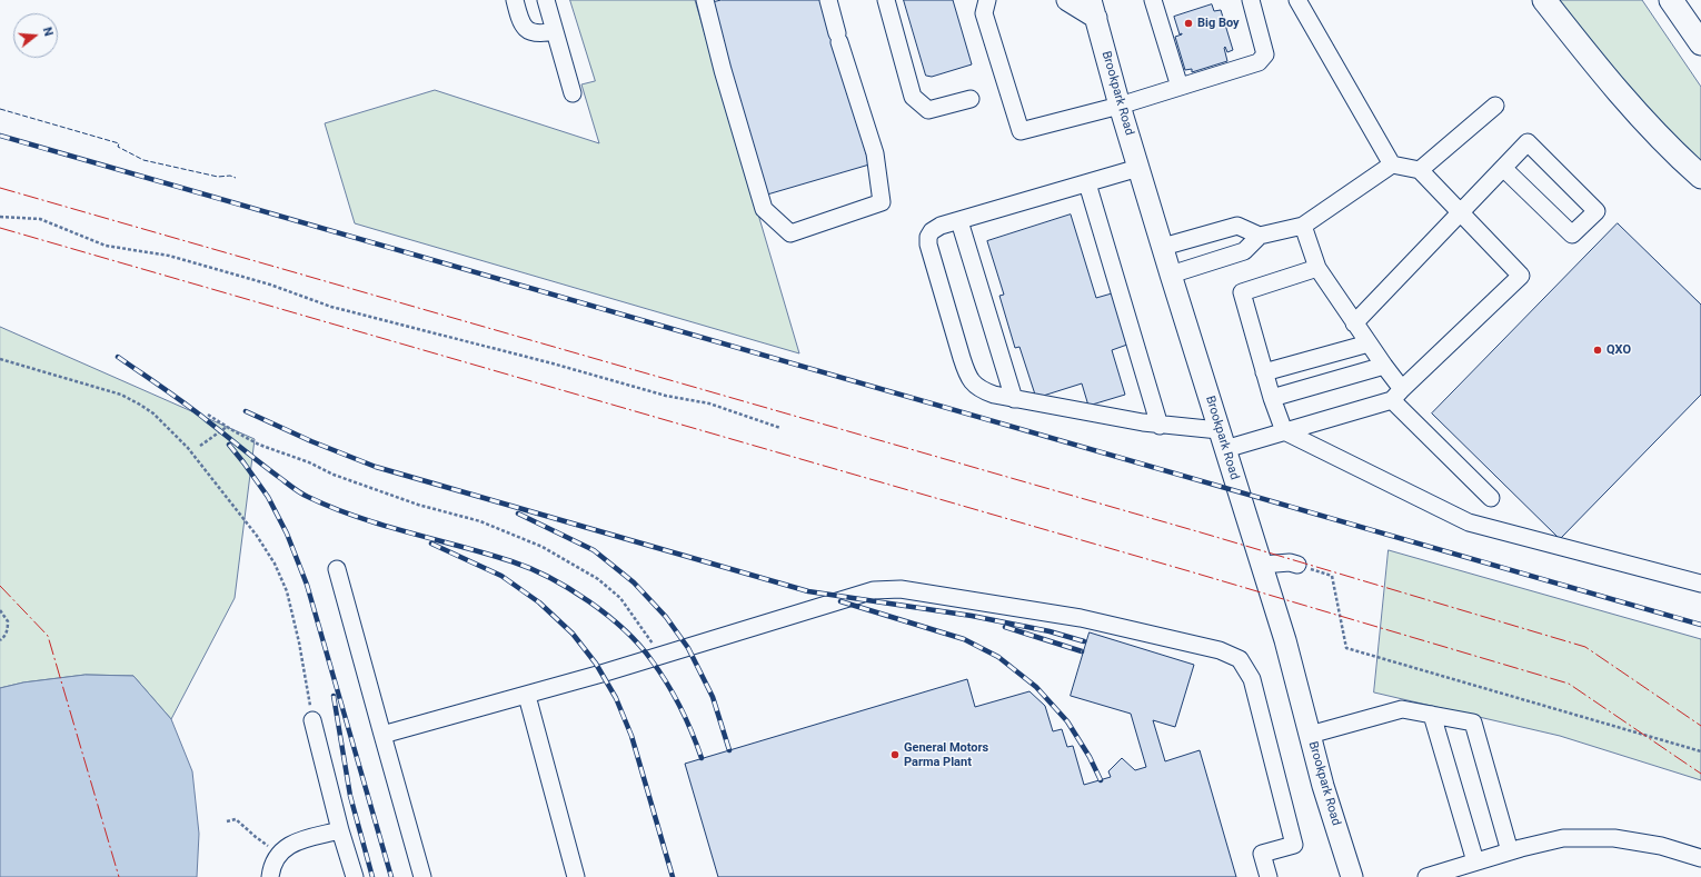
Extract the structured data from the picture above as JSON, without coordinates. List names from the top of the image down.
{
  "streets": {
    "main road": ["Brookpark Road"]
  },
  "places": ["Big Boy", "QXO", "General Motors Parma Plant"],
  "north": "right"
}
